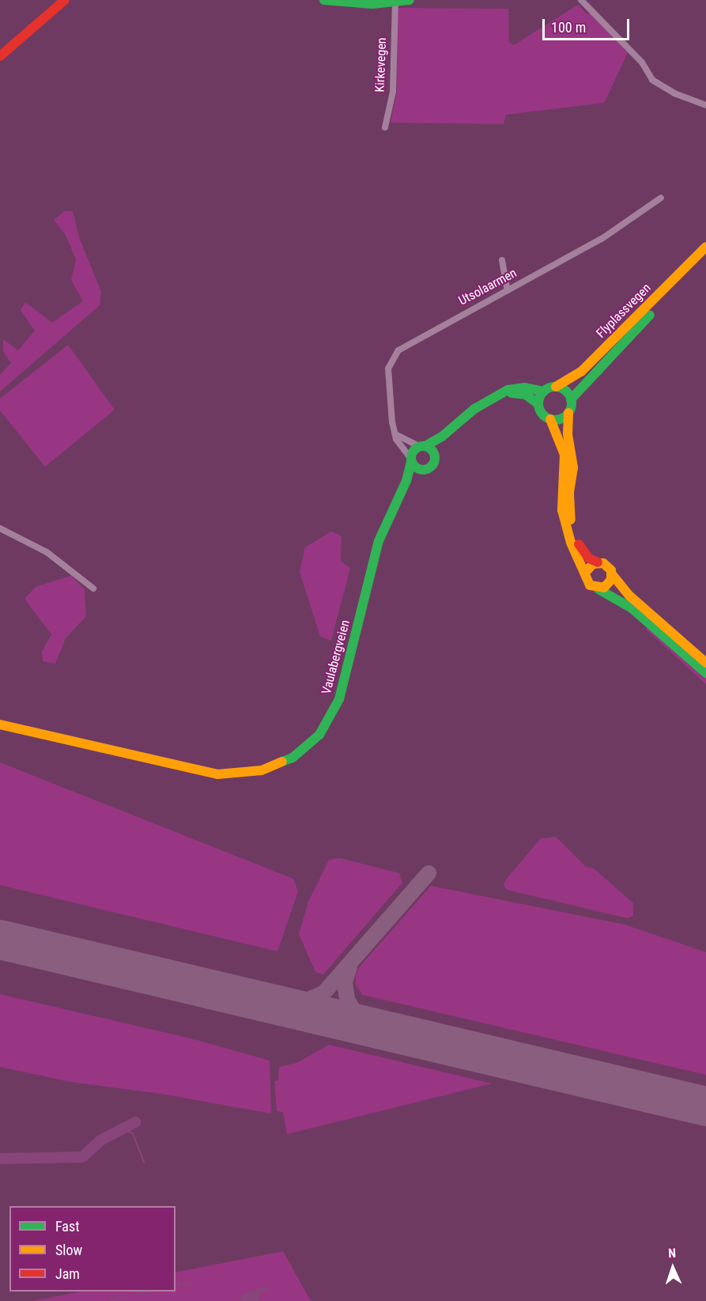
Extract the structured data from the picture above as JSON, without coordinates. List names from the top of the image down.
{
  "streets": {
    "main road": ["Flyplassvegen", "Vaulabergveien"],
    "street": ["Kirkevegen", "Utsolaarmen"]
  },
  "crossings": [
    ["Utsolaarmen", "Vaulabergveien"]
  ],
  "legend": ["Fast", "Slow", "Jam"],
  "scale_bar": "100 m",
  "north": "top"
}
